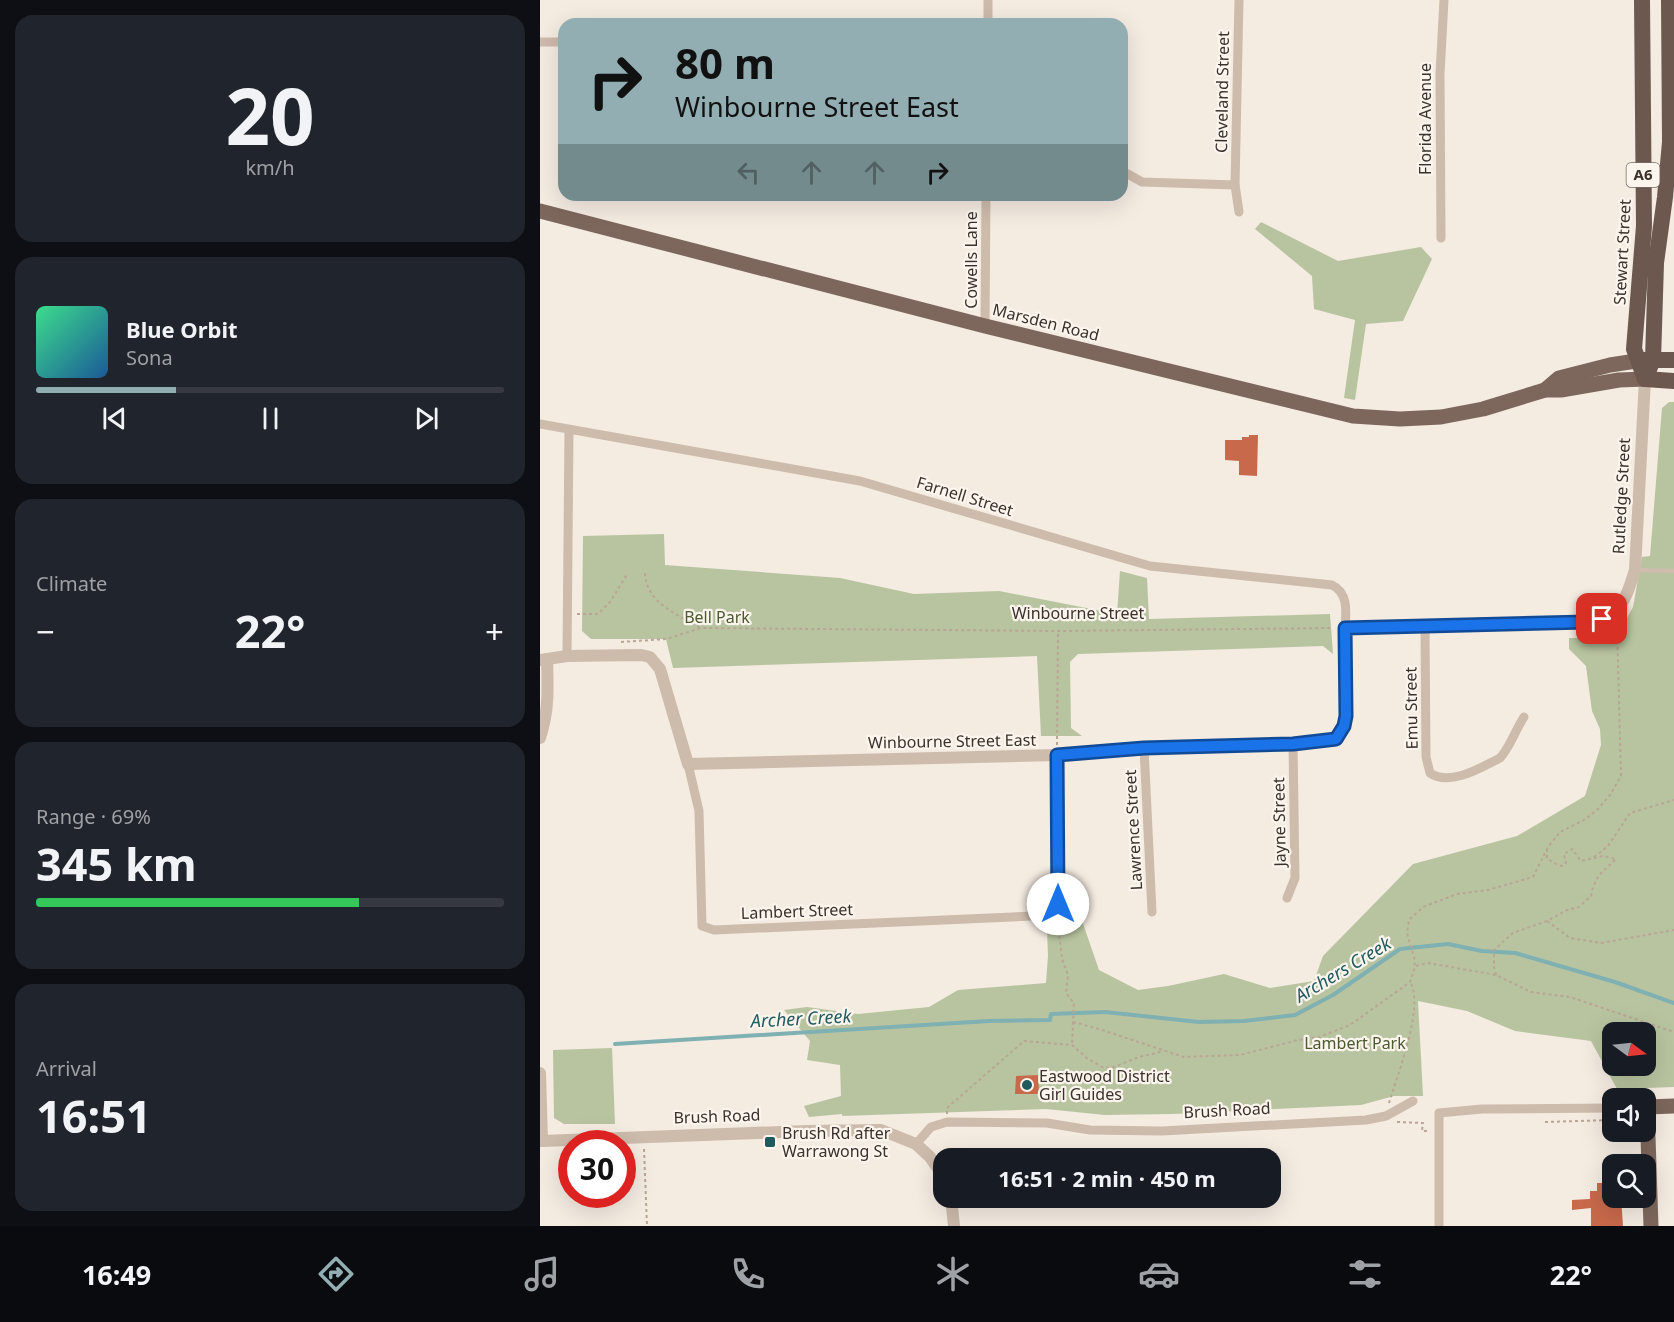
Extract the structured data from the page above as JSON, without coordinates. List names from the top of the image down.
{
  "streets": {
    "highway": ["A6", "Stewart Street", "Marsden Road"],
    "street": [
      "Cleveland Street",
      "Florida Avenue",
      "Cowells Lane",
      "Farnell Street",
      "Rutledge Street",
      "Emu Street",
      "Winbourne Street East",
      "Jayne Street",
      "Lawrence Street",
      "Lambert Street",
      "Brush Road"
    ],
    "path": ["Winbourne Street"]
  },
  "crossings": [
    ["A6", "Stewart Street"],
    ["A6", "Marsden Road"],
    ["A6", "Rutledge Street"],
    ["Stewart Street", "Marsden Road"],
    ["Cowells Lane", "Marsden Road"],
    ["Marsden Road", "Rutledge Street"],
    ["Farnell Street", "Winbourne Street"],
    ["Farnell Street", "Winbourne Street East"],
    ["Winbourne Street", "Winbourne Street East"],
    ["Winbourne Street East", "Jayne Street"],
    ["Winbourne Street East", "Lawrence Street"],
    ["Winbourne Street East", "Lambert Street"]
  ],
  "water": ["Archers Creek", "Archer Creek"],
  "parks": ["Bell Park", "Lambert Park"],
  "places": {
    "other": ["Eastwood District Girl Guides"],
    "transit": ["Brush Rd after Warrawong St"]
  },
  "north": "right",
  "page": {
    "tile": [
      ["20", "km/h"],
      "Climate",
      ["Range · 69%", "345 km"],
      ["Arrival", "16:51"]
    ],
    "turn": ["80 m", "Winbourne Street East"],
    "song": ["Blue Orbit", "Sona"],
    "heat": ["−", "22°", "+"],
    "limit": "30",
    "trip": "16:51 · 2 min · 450 m",
    "tabs": ["16:49", "22°"]
  }
}
